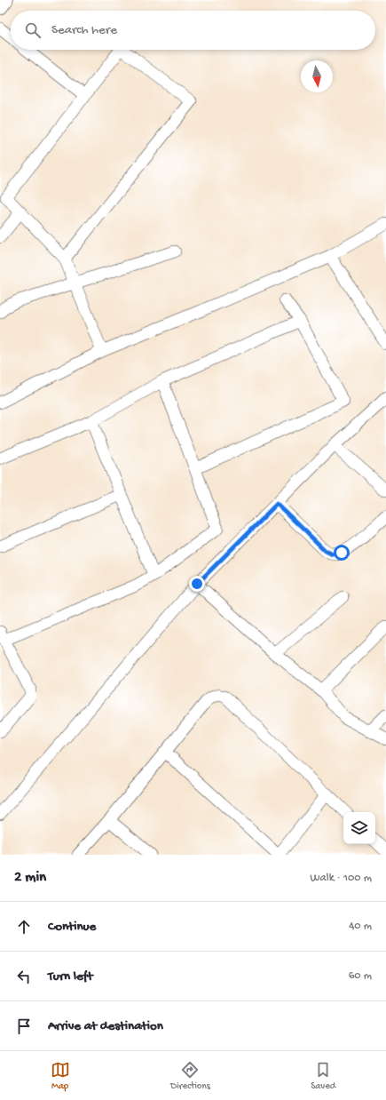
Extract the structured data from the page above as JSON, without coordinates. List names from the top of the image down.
{
  "north": "bottom",
  "page": {
    "search": "Search here",
    "heading": ["2 min", "Walk · 100 m"],
    "list": [
      ["Continue", "40 m"],
      ["Turn left", "60 m"],
      "Arrive at destination"
    ],
    "nav": ["Map", "Directions", "Saved"]
  }
}
